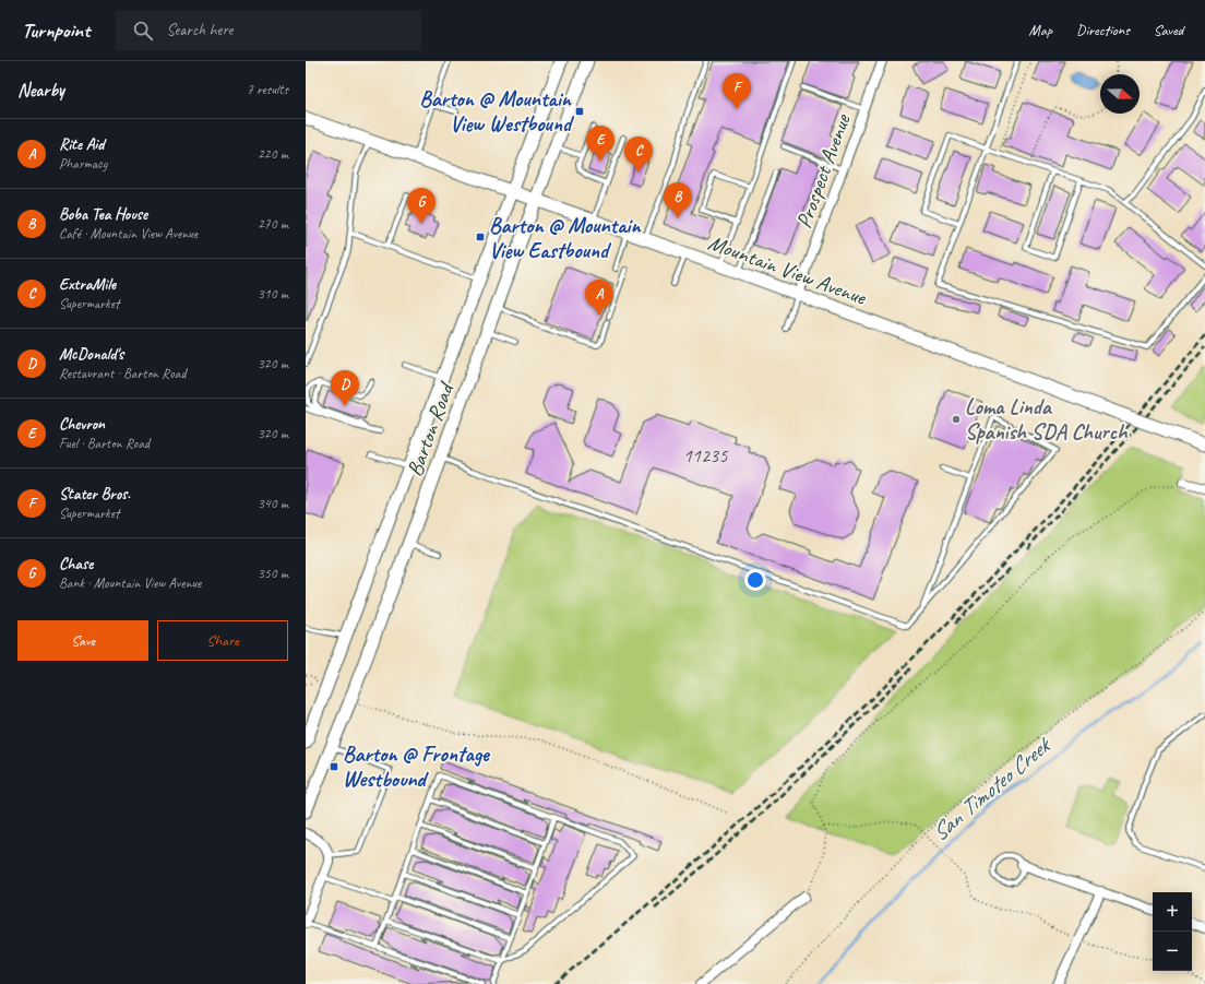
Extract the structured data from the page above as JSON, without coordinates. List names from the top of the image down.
{
  "streets": {
    "main road": ["Mountain View Avenue", "Barton Road"],
    "street": ["Prospect Avenue"]
  },
  "crossings": [
    ["Prospect Avenue", "Mountain View Avenue"],
    ["Mountain View Avenue", "Barton Road"]
  ],
  "water": ["San Timoteo Creek"],
  "places": {
    "transit": ["Barton @ Mountain View Westbound", "Barton @ Mountain View Eastbound", "Barton @ Frontage Westbound"],
    "other": ["Loma Linda Spanish SDA Church"]
  },
  "house_numbers": ["11235"],
  "north": "right",
  "page": {
    "header": "Turnpoint",
    "search": "Search here",
    "nav": ["Map", "Directions", "Saved"],
    "heading": ["Nearby", "7 results"],
    "pins": [
      "F",
      "E",
      "C",
      "B",
      "G",
      "A",
      "D"
    ],
    "list": [
      {
        "mark": "A",
        "name": "Rite Aid",
        "note": "Pharmacy",
        "value": "220 m"
      },
      {
        "mark": "B",
        "name": "Boba Tea House",
        "note": "Café · Mountain View Avenue",
        "value": "270 m"
      },
      {
        "mark": "C",
        "name": "ExtraMile",
        "note": "Supermarket",
        "value": "310 m"
      },
      {
        "mark": "D",
        "name": "McDonald's",
        "note": "Restaurant · Barton Road",
        "value": "320 m"
      },
      {
        "mark": "E",
        "name": "Chevron",
        "note": "Fuel · Barton Road",
        "value": "320 m"
      },
      {
        "mark": "F",
        "name": "Stater Bros.",
        "note": "Supermarket",
        "value": "340 m"
      },
      {
        "mark": "G",
        "name": "Chase",
        "note": "Bank · Mountain View Avenue",
        "value": "350 m"
      }
    ],
    "buttons": ["Save", "Share"],
    "map_buttons": ["+", "−"]
  }
}
